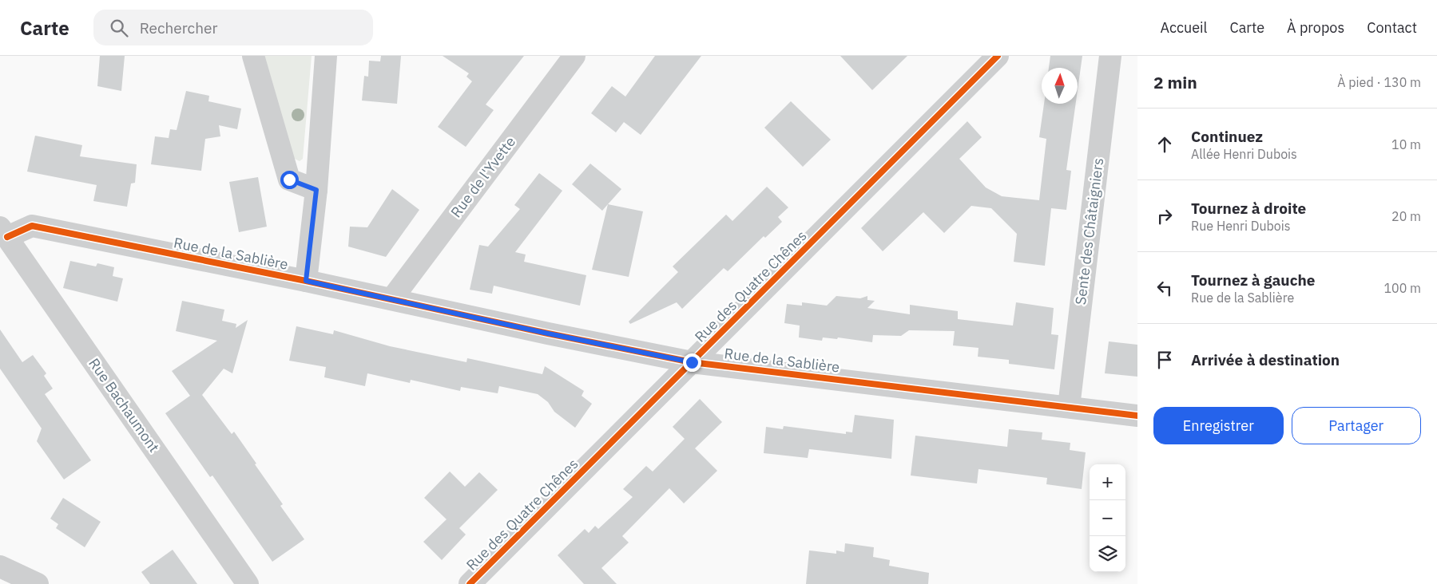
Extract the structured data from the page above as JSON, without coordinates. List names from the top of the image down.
{
  "streets": {
    "street": [
      "Rue de l'Yvette",
      "Sente des Châtaigniers",
      "Rue de la Sablière",
      "Rue des Quatre Chênes",
      "Rue Bachaumont"
    ]
  },
  "crossings": [
    ["Rue de l'Yvette", "Rue de la Sablière"],
    ["Sente des Châtaigniers", "Rue de la Sablière"],
    ["Rue de la Sablière", "Rue des Quatre Chênes"],
    ["Rue de la Sablière", "Rue Bachaumont"]
  ],
  "north": "top",
  "page": {
    "header": "Carte",
    "search": "Rechercher",
    "nav": [
      "Accueil",
      "Carte",
      "À propos",
      "Contact"
    ],
    "heading": ["2 min", "À pied · 130 m"],
    "list": [
      ["Continuez", "Allée Henri Dubois", "10 m"],
      ["Tournez à droite", "Rue Henri Dubois", "20 m"],
      ["Tournez à gauche", "Rue de la Sablière", "100 m"],
      "Arrivée à destination"
    ],
    "buttons": ["Enregistrer", "Partager"],
    "map_buttons": ["+", "−"]
  }
}
